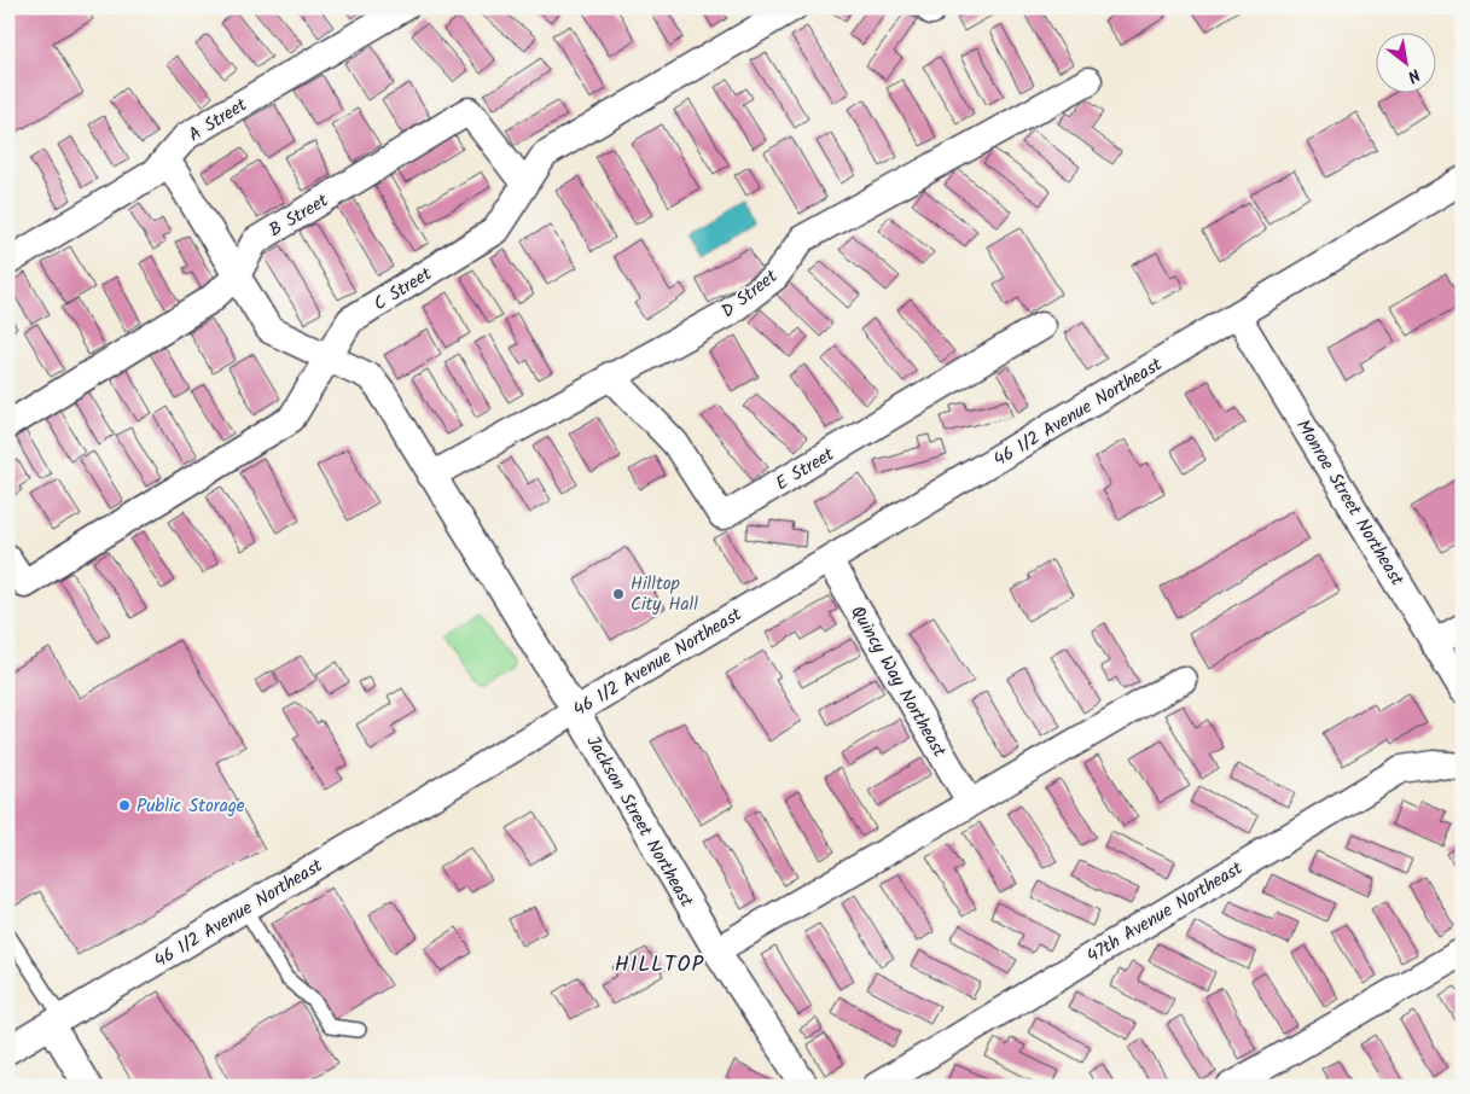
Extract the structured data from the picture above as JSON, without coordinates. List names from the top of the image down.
{
  "streets": {
    "street": [
      "A Street",
      "B Street",
      "C Street",
      "D Street",
      "46 1/2 Avenue Northeast",
      "E Street",
      "Monroe Street Northeast",
      "Quincy Way Northeast",
      "Jackson Street Northeast",
      "47th Avenue Northeast"
    ]
  },
  "crossings": [
    ["A Street", "Jackson Street Northeast"],
    ["B Street", "C Street"],
    ["B Street", "Jackson Street Northeast"],
    ["C Street", "Jackson Street Northeast"],
    ["D Street", "E Street"],
    ["D Street", "Jackson Street Northeast"],
    ["46 1/2 Avenue Northeast", "Monroe Street Northeast"],
    ["46 1/2 Avenue Northeast", "Quincy Way Northeast"],
    ["46 1/2 Avenue Northeast", "Jackson Street Northeast"]
  ],
  "districts": ["HILLTOP"],
  "places": ["Hilltop City Hall", "Public Storage"],
  "north": "bottom right"
}
